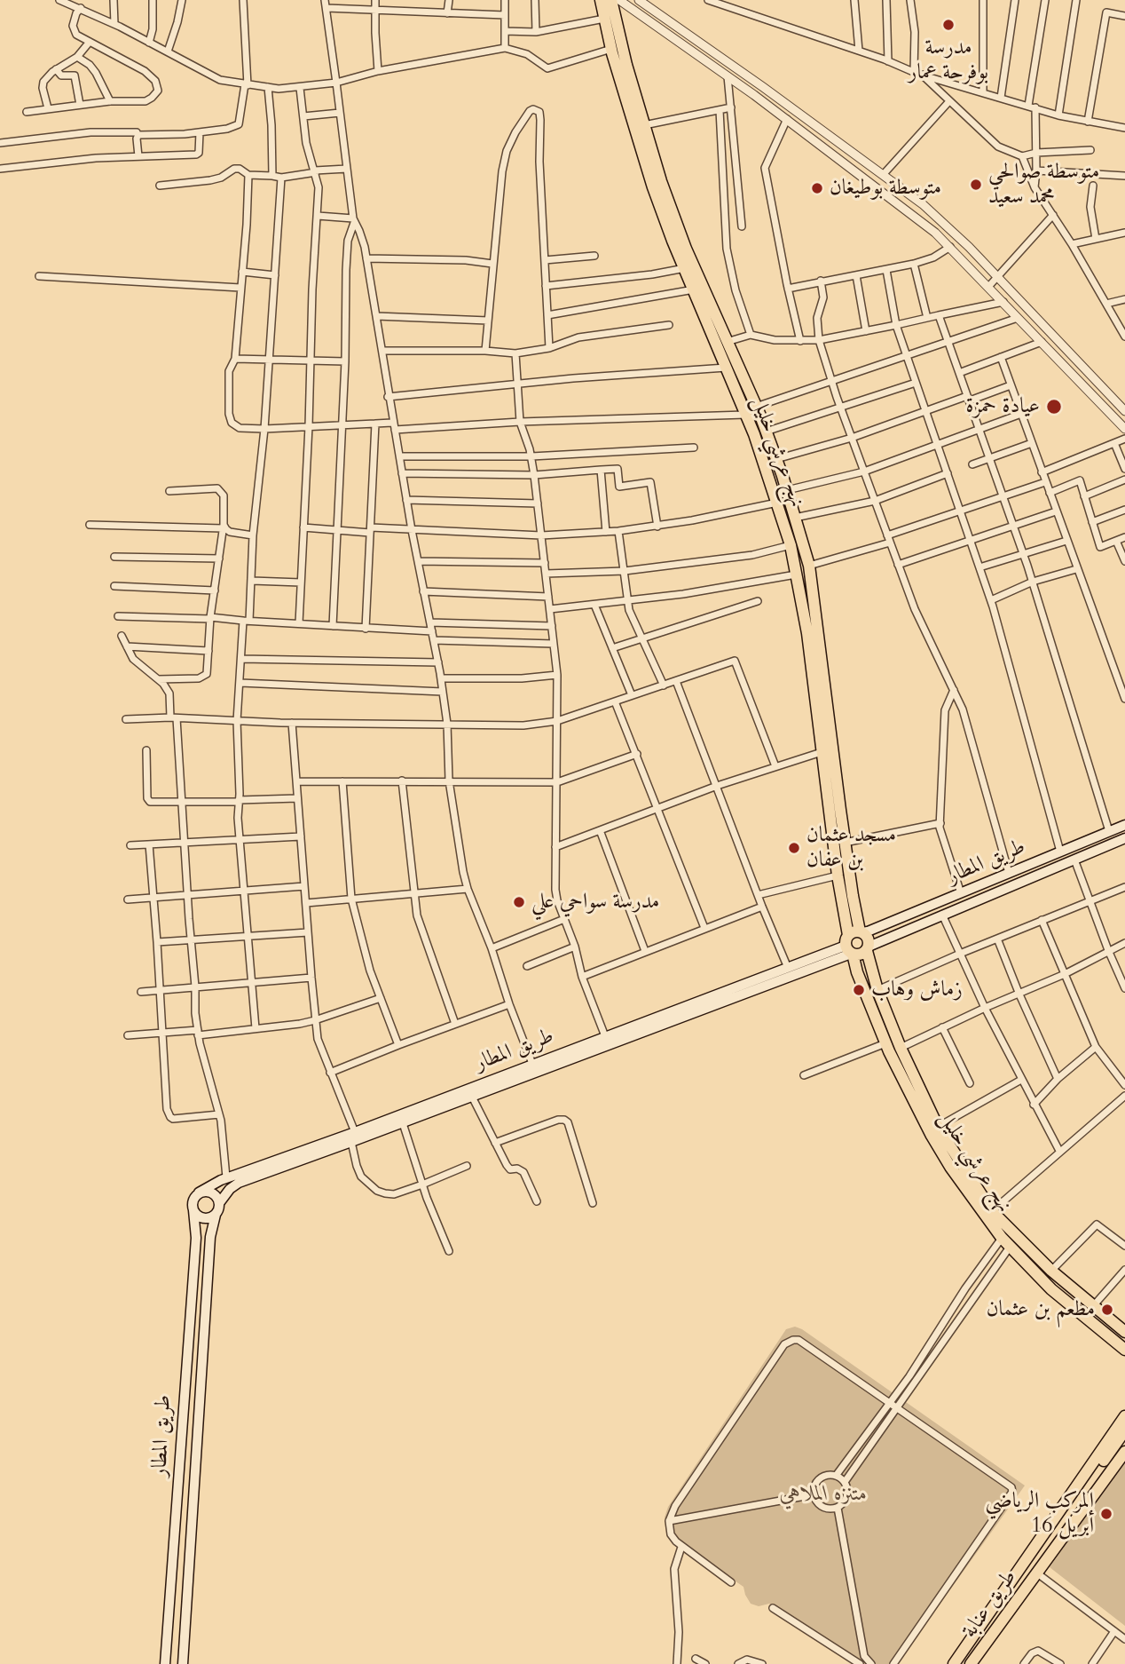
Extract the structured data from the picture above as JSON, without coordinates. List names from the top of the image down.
{
  "streets": {
    "highway": ["نهج عرشي خليل", "طريق عنابة"],
    "main road": ["طريق المطار"]
  },
  "crossings": [
    ["نهج عرشي خليل", "طريق المطار"]
  ],
  "parks": ["متنزه الملاهي"],
  "places": [
    "مدرسة بوفرحة عمار",
    "متوسطة صوالحي محمد سعيد",
    "متوسطة بوطيغان",
    "عيادة حمزة",
    "مسجد عثمان بن عفان",
    "مدرسة سواحي علي",
    "زماش وهاب",
    "مطعم بن عثمان",
    "المركب الرياضي 16 أبريل"
  ]
}
